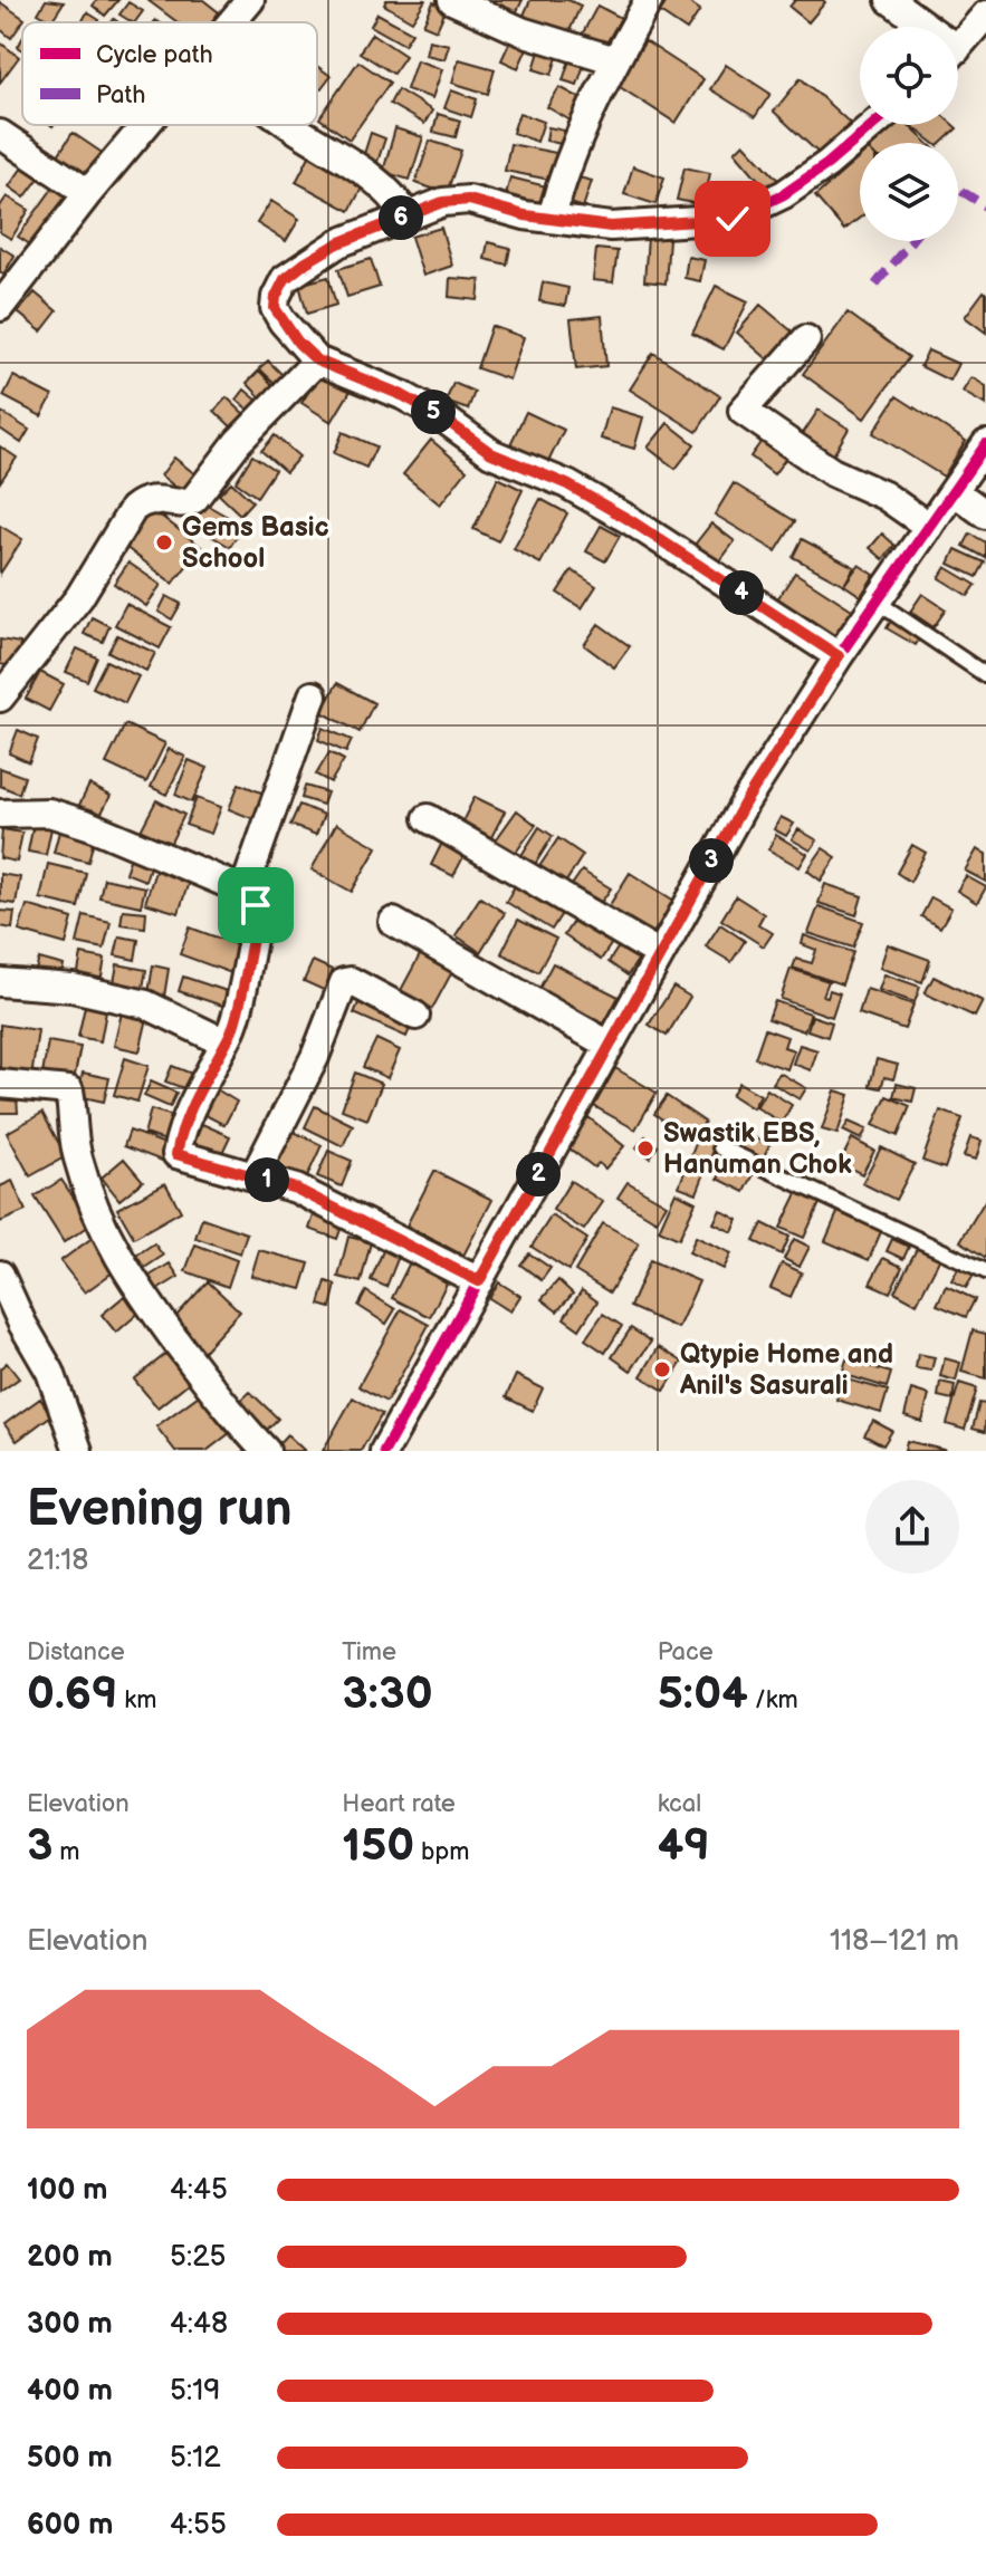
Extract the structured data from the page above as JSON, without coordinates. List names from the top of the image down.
{
  "places": ["Gems Basic School", "Swastik EBS, Hanuman Chok", "Qtypie Home and Anil's Sasurali"],
  "legend": ["Cycle path", "Path"],
  "page": {
    "pins": [
      "6",
      "5",
      "4",
      "3",
      "2",
      "1"
    ],
    "heading": ["Evening run", "21:18"],
    "stats": [
      ["Distance", "0.69 km"],
      ["Time", "3:30"],
      ["Pace", "5:04 /km"],
      ["Elevation", "3 m"],
      ["Heart rate", "150 bpm"],
      ["kcal", "49"]
    ],
    "chart": ["Elevation", "118–121 m"],
    "list": [
      {
        "name": "100 m",
        "note": "4:45"
      },
      {
        "name": "200 m",
        "note": "5:25"
      },
      {
        "name": "300 m",
        "note": "4:48"
      },
      {
        "name": "400 m",
        "note": "5:19"
      },
      {
        "name": "500 m",
        "note": "5:12"
      },
      {
        "name": "600 m",
        "note": "4:55"
      }
    ]
  }
}
